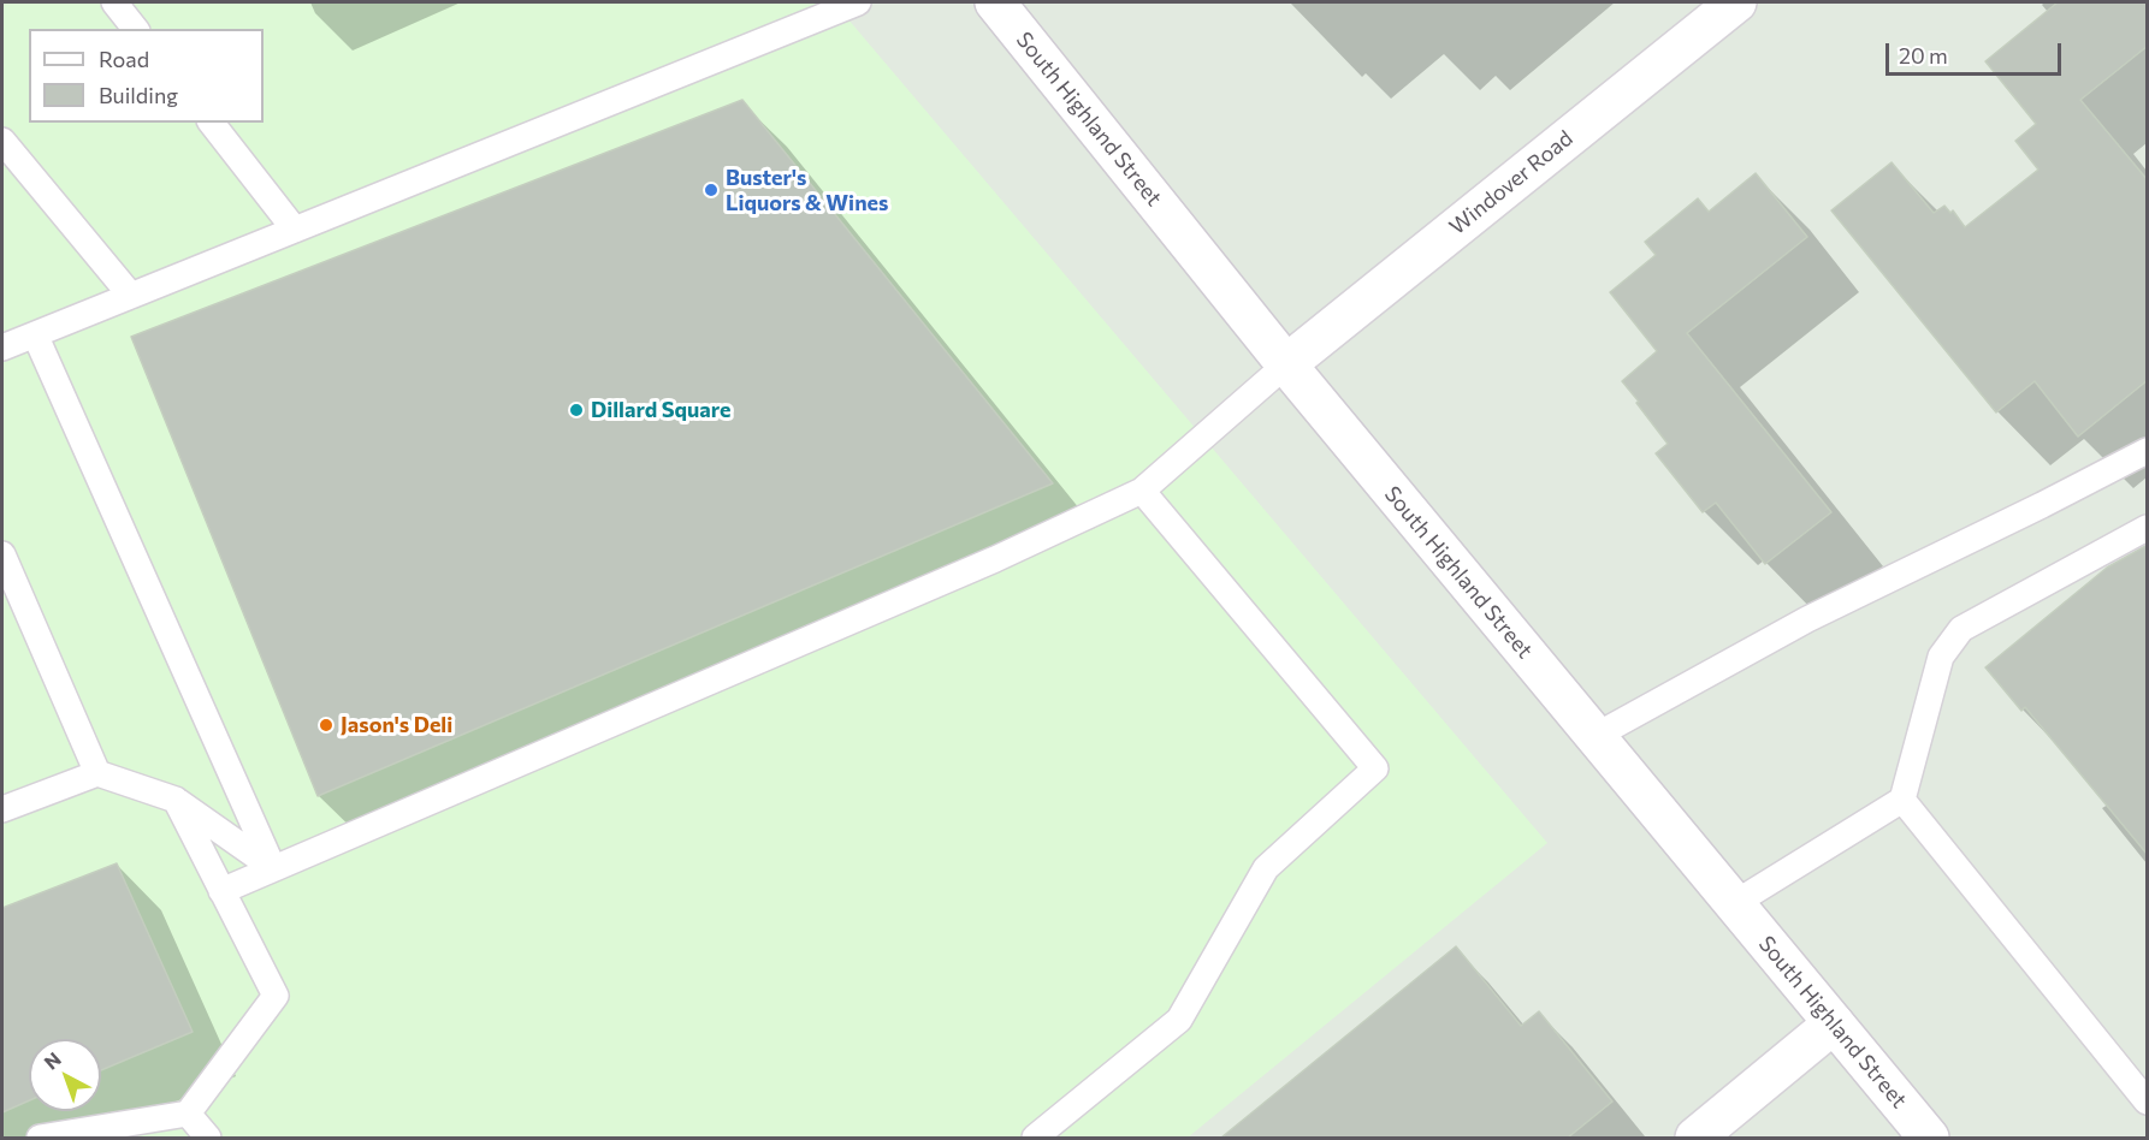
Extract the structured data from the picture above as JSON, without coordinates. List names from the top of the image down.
{
  "streets": {
    "main road": ["South Highland Street", "Windover Road"]
  },
  "crossings": [
    ["South Highland Street", "Windover Road"]
  ],
  "places": ["Buster's Liquors & Wines", "Dillard Square", "Jason's Deli"],
  "legend": ["Road", "Building"],
  "scale_bar": "20 m",
  "north": "top left"
}
